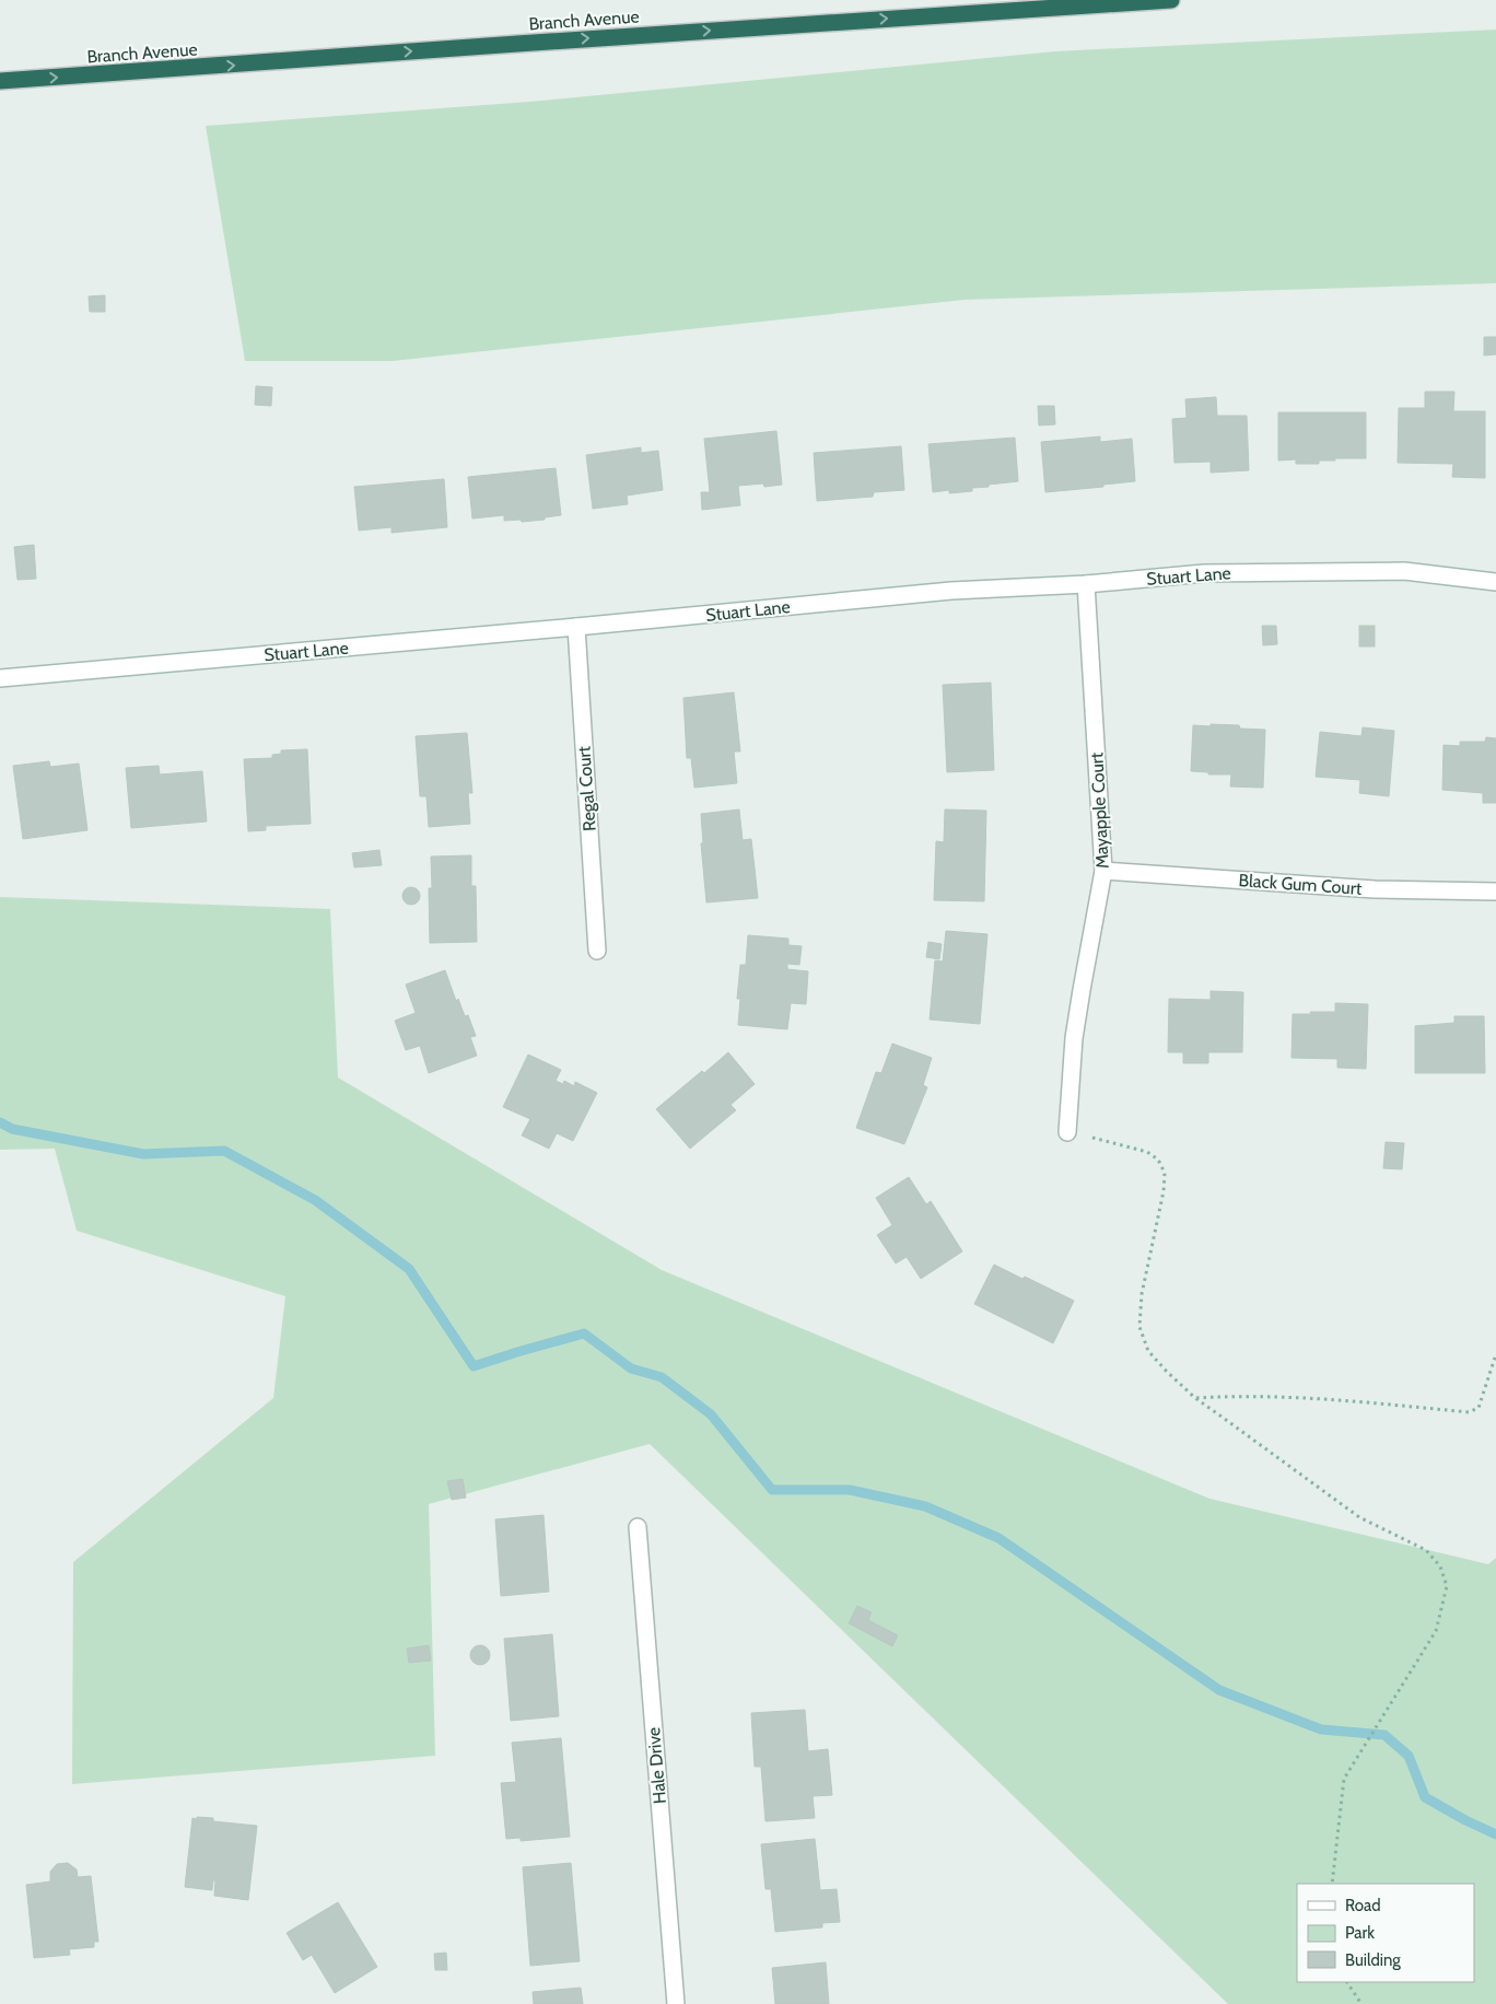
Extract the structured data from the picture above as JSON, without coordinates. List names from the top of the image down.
{
  "streets": {
    "highway": ["Branch Avenue"],
    "street": [
      "Stuart Lane",
      "Regal Court",
      "Mayapple Court",
      "Black Gum Court",
      "Hale Drive"
    ]
  },
  "crossings": [
    ["Stuart Lane", "Regal Court"],
    ["Stuart Lane", "Mayapple Court"],
    ["Mayapple Court", "Black Gum Court"]
  ],
  "one_way": ["Branch Avenue"],
  "legend": ["Road", "Park", "Building"]
}
